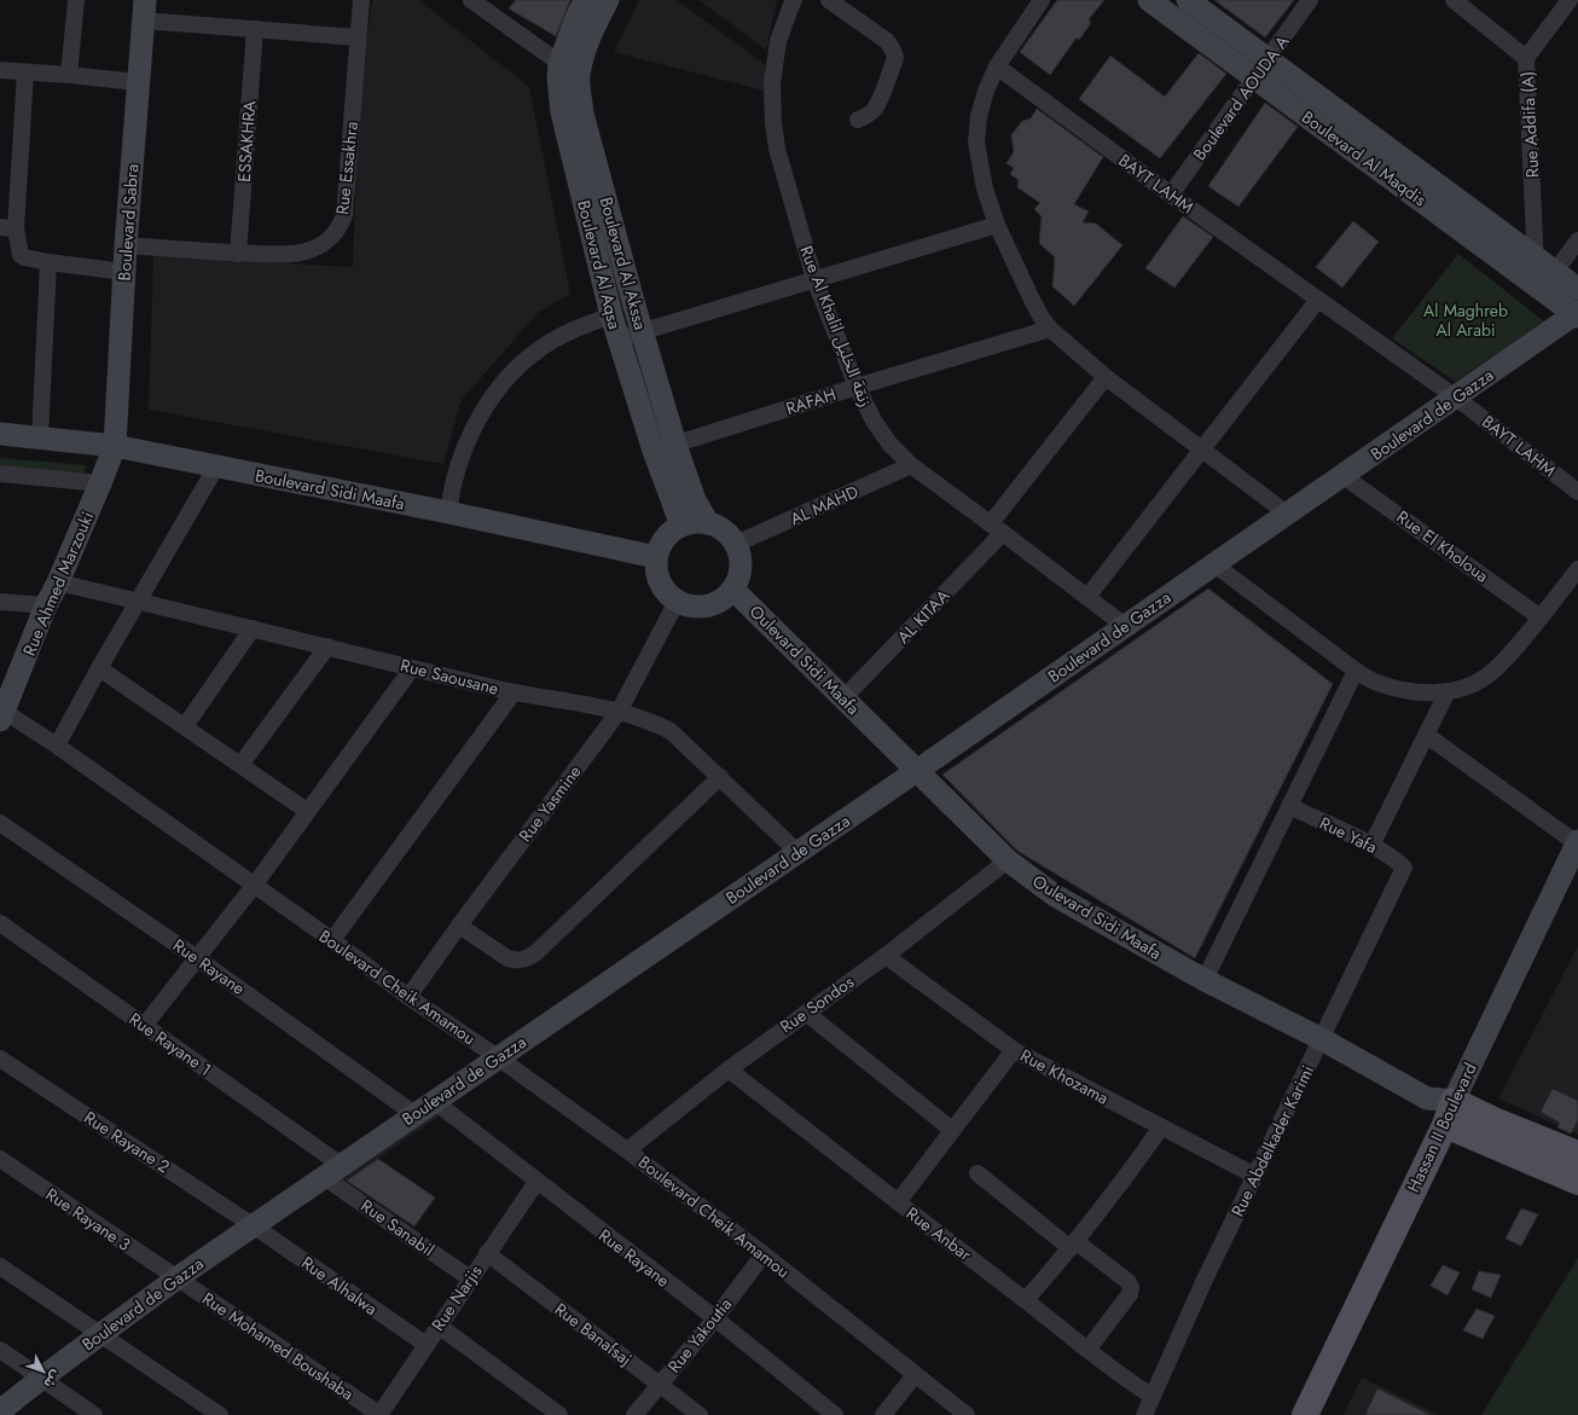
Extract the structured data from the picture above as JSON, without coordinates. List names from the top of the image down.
{
  "streets": {
    "main road": ["Hassan II Boulevard"],
    "street": [
      "Boulevard AOUDA A",
      "Rue Addifa (A)",
      "ESSAKHRA",
      "Boulevard Al Maqdis",
      "Rue Essakhra",
      "BAYT LAHM",
      "Boulevard Sabra",
      "Boulevard Al Akssa",
      "Boulevard Al Aqsa",
      "Rue Al Khalil زنقة الخليل",
      "RAFAH",
      "Boulevard de Gazza",
      "Boulevard Sidi Maafa",
      "AL MAHD",
      "Rue El Kholoua",
      "Rue Ahmed Marzouki",
      "AL KITAA",
      "Oulevard Sidi Maafa",
      "Rue Saousane",
      "Rue Yasmine",
      "Rue Yafa",
      "Rue Rayane",
      "Boulevard Cheik Amamou",
      "Rue Sondos",
      "Rue Rayane 1",
      "Rue Khozama",
      "Rue Abdelkader Karimi",
      "Rue Rayane 2",
      "Rue Rayane 3",
      "Rue Sanabil",
      "Rue Anbar",
      "Rue Alhalwa",
      "Rue Narjis",
      "Rue Banafsaj",
      "Rue Yakoutia",
      "Rue Mohamed Boushaba"
    ]
  },
  "crossings": [
    ["Boulevard AOUDA A", "Boulevard Al Maqdis"],
    ["Boulevard AOUDA A", "BAYT LAHM"],
    ["Rue Addifa (A)", "Boulevard Al Maqdis"],
    ["ESSAKHRA", "Rue Essakhra"],
    ["Boulevard Al Maqdis", "Boulevard de Gazza"],
    ["Rue Essakhra", "Boulevard Sabra"],
    ["BAYT LAHM", "Boulevard de Gazza"],
    ["Boulevard Sabra", "Boulevard Sidi Maafa"],
    ["Boulevard Sabra", "Rue Ahmed Marzouki"],
    ["Boulevard Al Akssa", "Boulevard Al Aqsa"],
    ["Boulevard Al Akssa", "RAFAH"],
    ["Boulevard Al Akssa", "Boulevard Sidi Maafa"],
    ["Boulevard Al Akssa", "AL MAHD"],
    ["Boulevard Al Akssa", "Oulevard Sidi Maafa"],
    ["Boulevard Al Akssa", "Rue Yasmine"],
    ["Boulevard Al Aqsa", "RAFAH"],
    ["Boulevard Al Aqsa", "Boulevard Sidi Maafa"],
    ["Boulevard Al Aqsa", "AL MAHD"],
    ["Boulevard Al Aqsa", "Oulevard Sidi Maafa"],
    ["Boulevard Al Aqsa", "Rue Yasmine"],
    ["Rue Al Khalil زنقة الخليل", "RAFAH"],
    ["Rue Al Khalil زنقة الخليل", "Boulevard de Gazza"],
    ["Rue Al Khalil زنقة الخليل", "AL MAHD"],
    ["Rue Al Khalil زنقة الخليل", "AL KITAA"],
    ["Boulevard de Gazza", "Rue El Kholoua"],
    ["Boulevard de Gazza", "Oulevard Sidi Maafa"],
    ["Boulevard de Gazza", "Rue Saousane"],
    ["Boulevard de Gazza", "Rue Rayane"],
    ["Boulevard de Gazza", "Boulevard Cheik Amamou"],
    ["Boulevard de Gazza", "Rue Rayane 1"],
    ["Boulevard de Gazza", "Rue Rayane 2"],
    ["Boulevard de Gazza", "Rue Rayane 3"],
    ["Boulevard de Gazza", "Rue Sanabil"],
    ["Boulevard de Gazza", "Rue Alhalwa"],
    ["Boulevard de Gazza", "Rue Mohamed Boushaba"],
    ["Boulevard Sidi Maafa", "AL MAHD"],
    ["Boulevard Sidi Maafa", "Rue Ahmed Marzouki"],
    ["Boulevard Sidi Maafa", "Oulevard Sidi Maafa"],
    ["Boulevard Sidi Maafa", "Rue Yasmine"],
    ["AL MAHD", "Oulevard Sidi Maafa"],
    ["AL MAHD", "Rue Yasmine"],
    ["Rue Ahmed Marzouki", "Rue Saousane"],
    ["Rue Ahmed Marzouki", "Boulevard Cheik Amamou"],
    ["AL KITAA", "Oulevard Sidi Maafa"],
    ["Oulevard Sidi Maafa", "Rue Yasmine"],
    ["Oulevard Sidi Maafa", "Rue Sondos"],
    ["Oulevard Sidi Maafa", "Hassan II Boulevard"],
    ["Oulevard Sidi Maafa", "Rue Abdelkader Karimi"],
    ["Rue Saousane", "Rue Yasmine"],
    ["Rue Yasmine", "Boulevard Cheik Amamou"],
    ["Rue Yafa", "Rue Abdelkader Karimi"],
    ["Rue Rayane", "Rue Narjis"],
    ["Rue Rayane", "Rue Yakoutia"],
    ["Boulevard Cheik Amamou", "Rue Sondos"],
    ["Boulevard Cheik Amamou", "Rue Yakoutia"],
    ["Rue Sondos", "Rue Khozama"],
    ["Rue Sondos", "Rue Anbar"],
    ["Rue Rayane 1", "Rue Sanabil"],
    ["Rue Khozama", "Rue Abdelkader Karimi"],
    ["Rue Abdelkader Karimi", "Rue Anbar"],
    ["Rue Rayane 2", "Rue Alhalwa"],
    ["Rue Rayane 3", "Rue Mohamed Boushaba"],
    ["Rue Sanabil", "Rue Narjis"],
    ["Rue Alhalwa", "Rue Narjis"],
    ["Rue Narjis", "Rue Banafsaj"],
    ["Rue Narjis", "Rue Mohamed Boushaba"],
    ["Rue Banafsaj", "Rue Yakoutia"]
  ],
  "parks": ["Al Maghreb Al Arabi"],
  "north": "bottom right"
}
